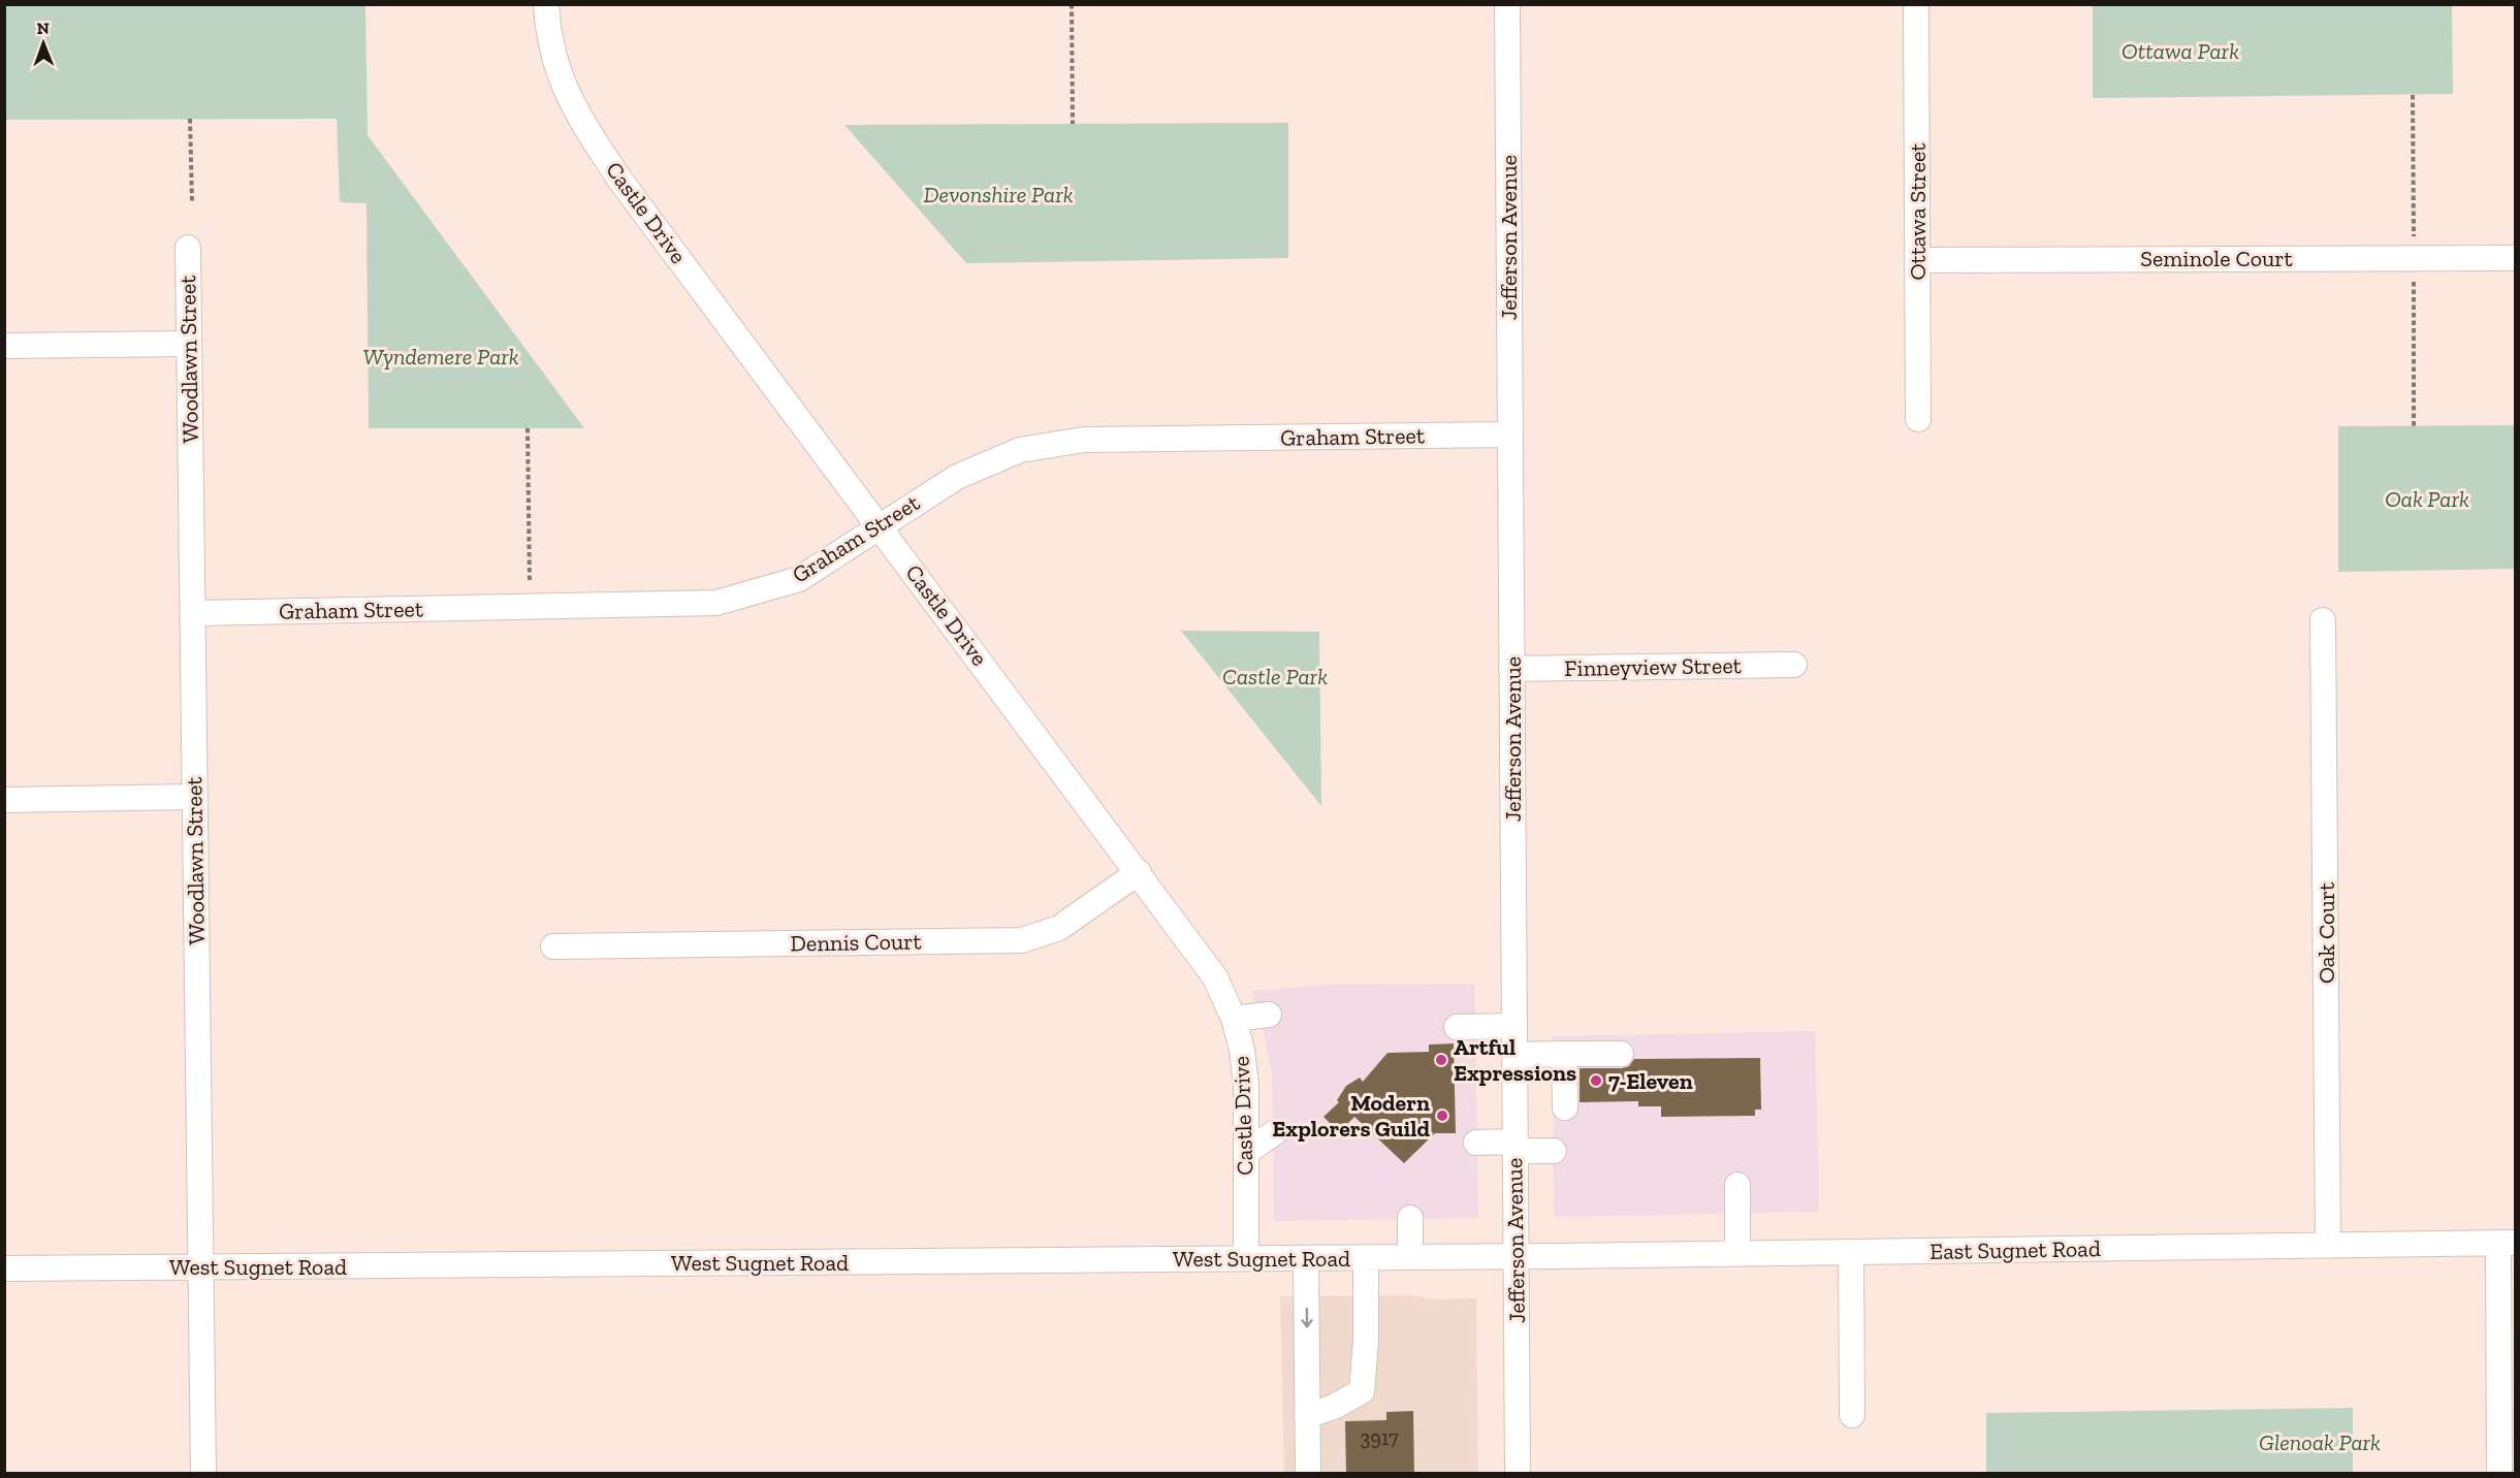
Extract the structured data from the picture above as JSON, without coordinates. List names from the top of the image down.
{
  "streets": {
    "street": [
      "Ottawa Street",
      "Castle Drive",
      "Jefferson Avenue",
      "Seminole Court",
      "Woodlawn Street",
      "Graham Street",
      "Finneyview Street",
      "Oak Court",
      "Dennis Court",
      "East Sugnet Road",
      "West Sugnet Road"
    ]
  },
  "crossings": [
    ["Ottawa Street", "Seminole Court"],
    ["Castle Drive", "Graham Street"],
    ["Castle Drive", "Dennis Court"],
    ["Castle Drive", "West Sugnet Road"],
    ["Jefferson Avenue", "Graham Street"],
    ["Jefferson Avenue", "Finneyview Street"],
    ["Jefferson Avenue", "East Sugnet Road"],
    ["Jefferson Avenue", "West Sugnet Road"],
    ["Woodlawn Street", "Graham Street"],
    ["Woodlawn Street", "West Sugnet Road"],
    ["Oak Court", "East Sugnet Road"],
    ["East Sugnet Road", "West Sugnet Road"]
  ],
  "parks": [
    "Ottawa Park",
    "Devonshire Park",
    "Wyndemere Park",
    "Oak Park",
    "Castle Park",
    "Glenoak Park"
  ],
  "places": ["Artful Expressions", "7-Eleven", "Modern Explorers Guild"],
  "house_numbers": ["3917"],
  "north": "top"
}
